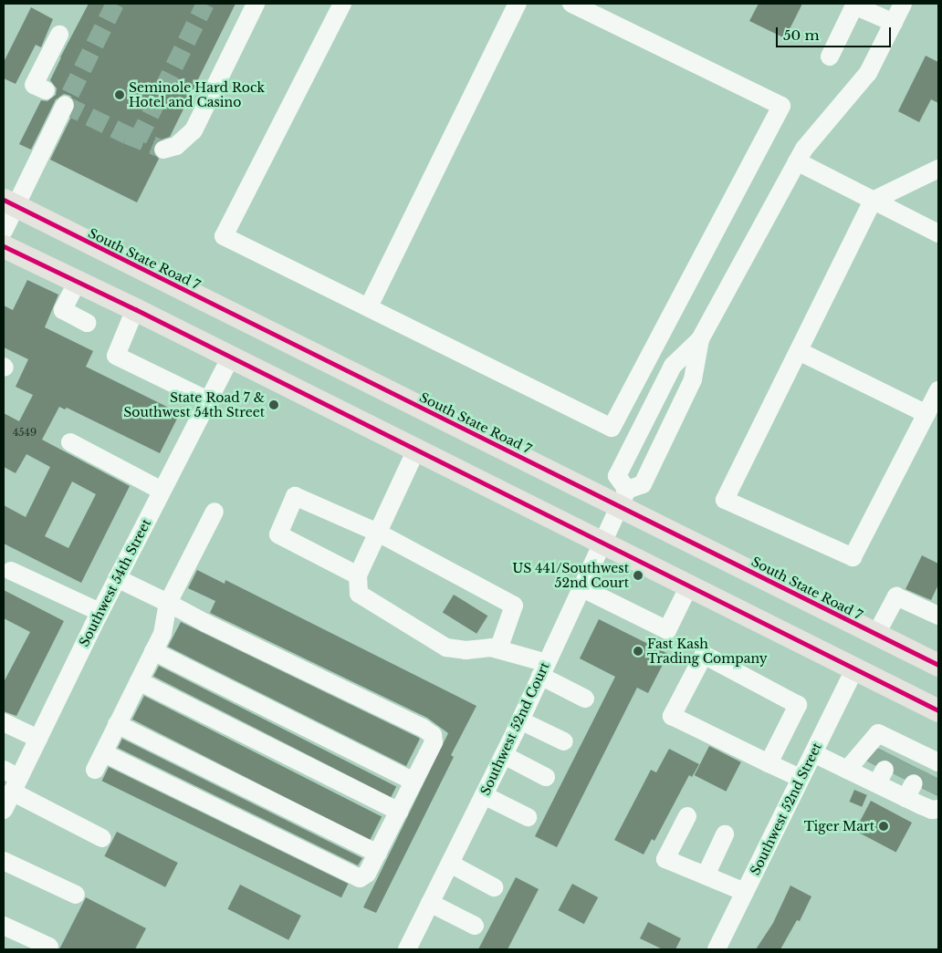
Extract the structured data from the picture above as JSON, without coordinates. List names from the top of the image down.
{
  "streets": {
    "main road": ["South State Road 7"],
    "street": ["Southwest 54th Street", "Southwest 52nd Court", "Southwest 52nd Street"]
  },
  "crossings": [
    ["South State Road 7", "Southwest 52nd Court"]
  ],
  "places": [
    "Seminole Hard Rock Hotel and Casino",
    "State Road 7 & Southwest 54th Street",
    "US 441/Southwest 52nd Court",
    "Fast Kash Trading Company",
    "Tiger Mart"
  ],
  "house_numbers": ["4549"],
  "scale_bar": "50 m"
}
